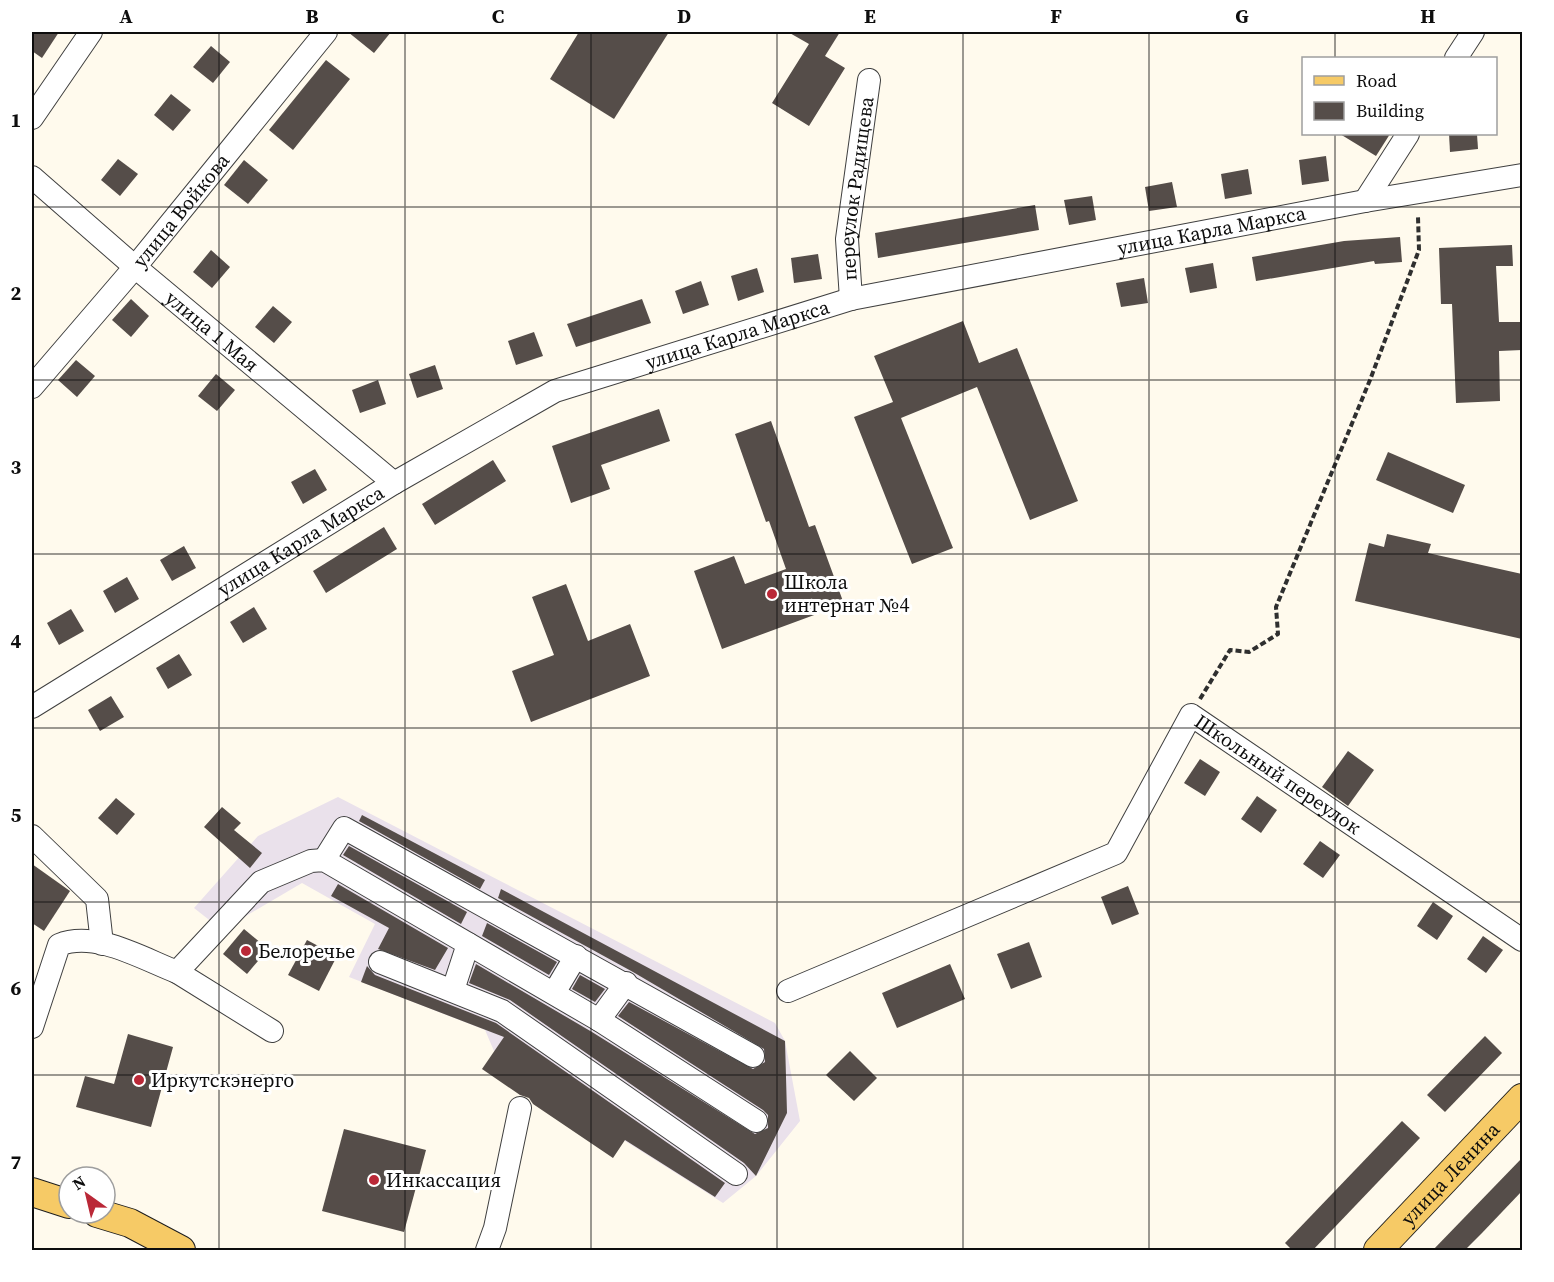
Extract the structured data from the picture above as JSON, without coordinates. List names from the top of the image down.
{
  "streets": {
    "main road": ["улица Ленина"],
    "street": [
      "переулок Радищева",
      "улица Войкова",
      "улица Карла Маркса",
      "улица 1 Мая",
      "Школьный переулок"
    ]
  },
  "crossings": [
    ["переулок Радищева", "улица Карла Маркса"],
    ["улица Войкова", "улица 1 Мая"],
    ["улица Карла Маркса", "улица 1 Мая"]
  ],
  "places": [
    "Школа интернат №4",
    "Белоречье",
    "Иркутскэнерго",
    "Инкассация"
  ],
  "legend": ["Road", "Building"],
  "north": "top left",
  "grid": {
    "columns": [
      "A",
      "B",
      "C",
      "D",
      "E",
      "F",
      "G",
      "H"
    ],
    "rows": [
      "1",
      "2",
      "3",
      "4",
      "5",
      "6",
      "7"
    ]
  }
}
